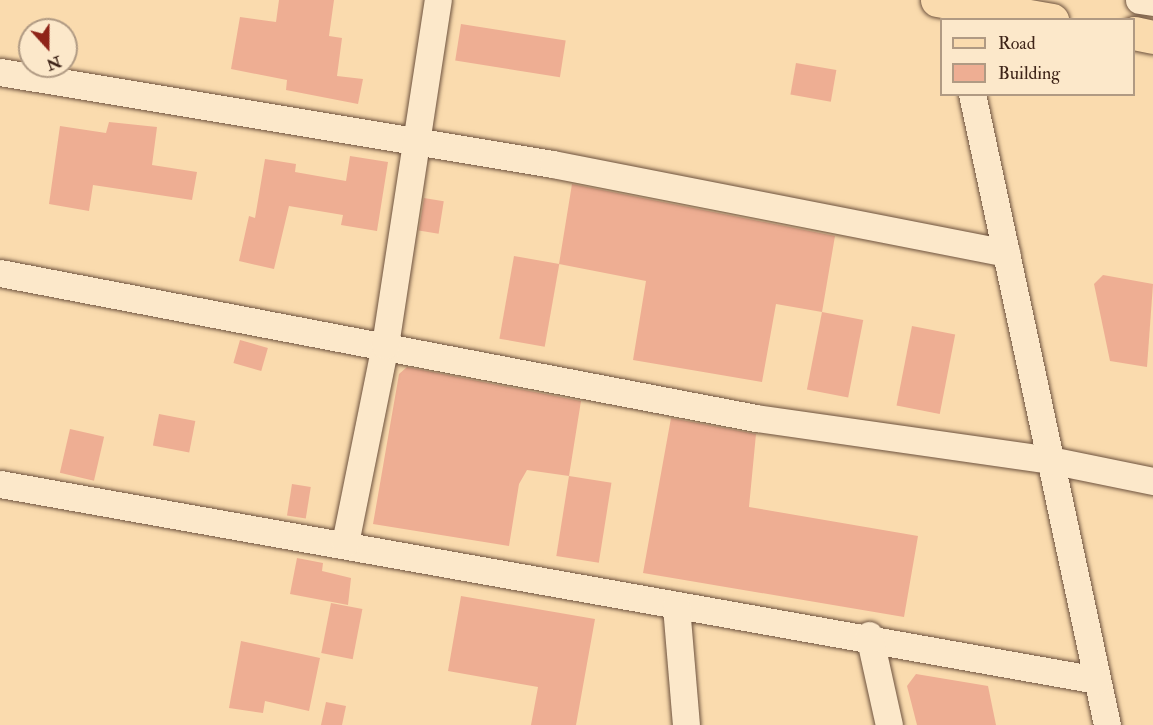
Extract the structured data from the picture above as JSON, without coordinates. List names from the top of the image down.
{
  "legend": ["Road", "Building"],
  "north": "bottom"
}
